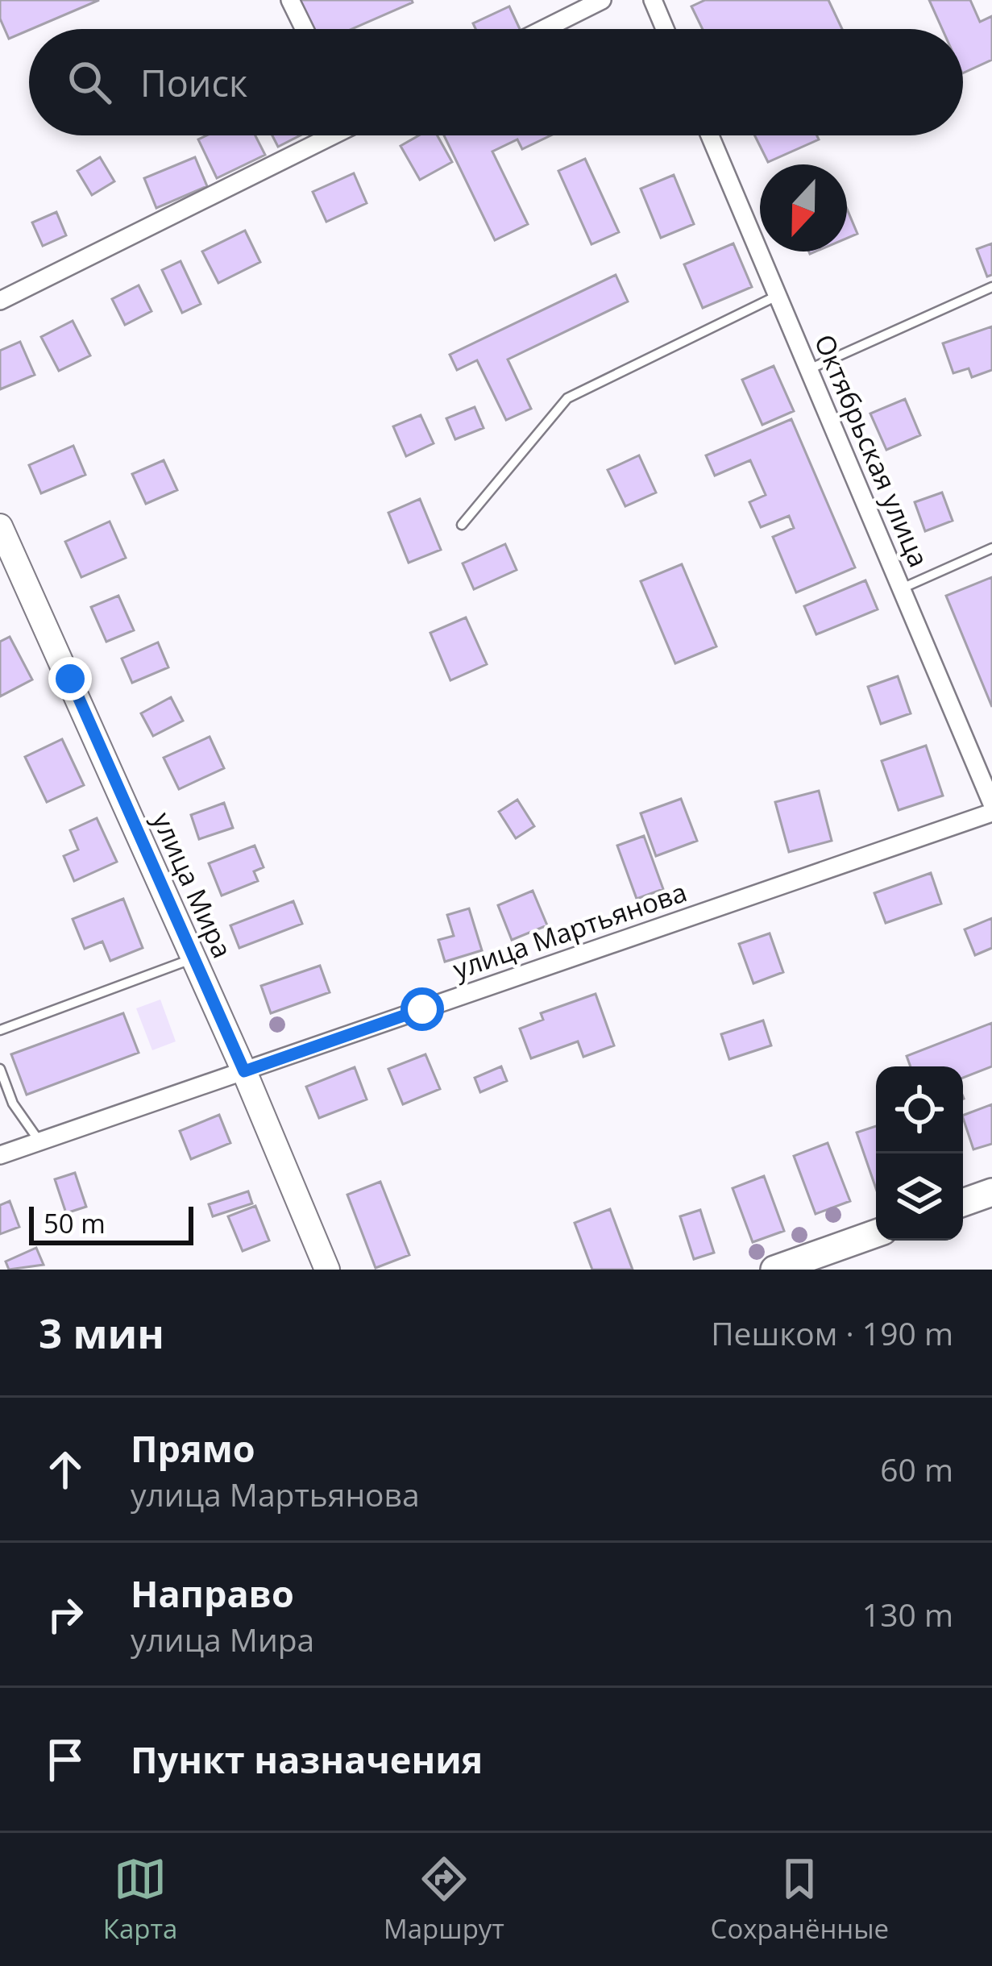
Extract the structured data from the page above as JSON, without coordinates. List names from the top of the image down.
{
  "streets": {
    "main road": ["улица Мира"],
    "street": ["Октябрьская улица", "улица Мартьянова"]
  },
  "crossings": [
    ["улица Мира", "улица Мартьянова"]
  ],
  "scale_bar": "50 m",
  "north": "bottom",
  "page": {
    "search": "Поиск",
    "scale": "50 m",
    "heading": ["3 мин", "Пешком · 190 m"],
    "list": [
      ["Прямо", "улица Мартьянова", "60 m"],
      ["Направо", "улица Мира", "130 m"],
      "Пункт назначения"
    ],
    "nav": ["Карта", "Маршрут", "Сохранённые"]
  }
}
